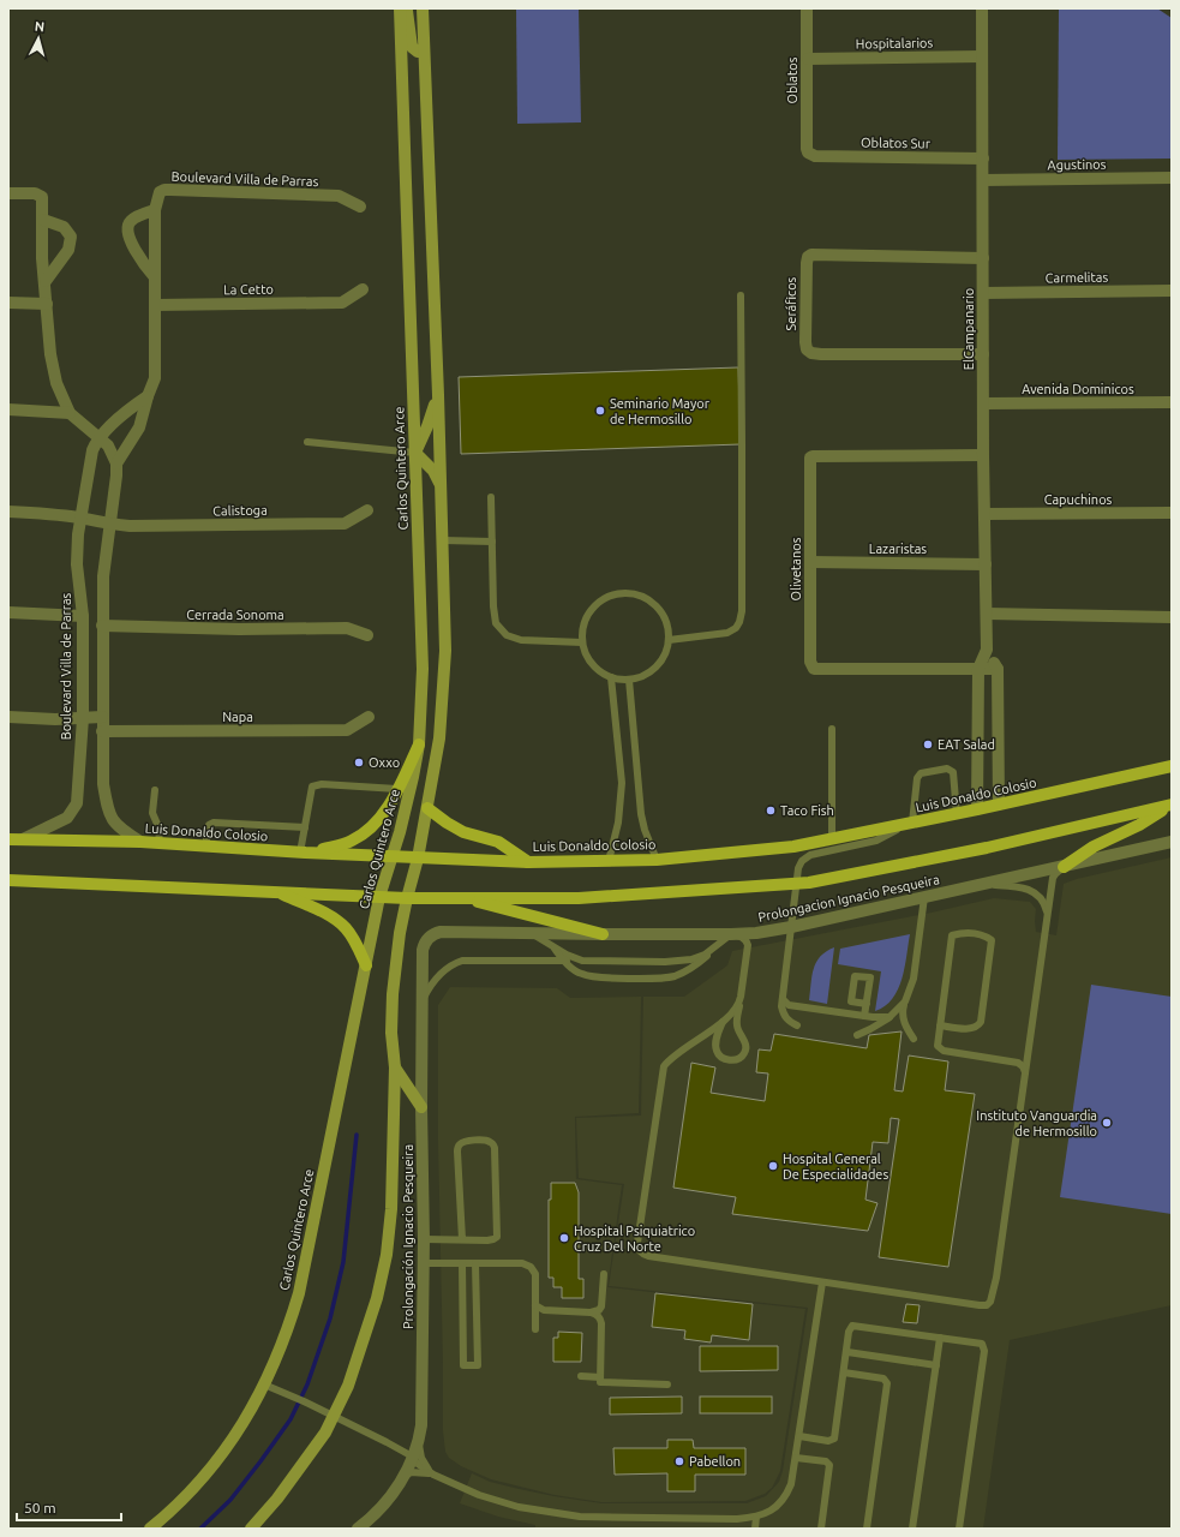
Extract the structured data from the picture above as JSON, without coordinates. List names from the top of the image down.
{
  "streets": {
    "main road": ["Carlos Quintero Arce", "Luis Donaldo Colosio"],
    "street": [
      "Hospitalarios",
      "Oblatos",
      "Oblatos Sur",
      "Agustinos",
      "Boulevard Villa de Parras",
      "Carmelitas",
      "La Cetto",
      "Seráficos",
      "ElCampanario",
      "Avenida Dominicos",
      "Capuchinos",
      "Calistoga",
      "Lazaristas",
      "Olivetanos",
      "Cerrada Sonoma",
      "Napa",
      "Prolongacion Ignacio Pesqueira",
      "Prolongación Ignacio Pesqueira"
    ]
  },
  "crossings": [
    ["Hospitalarios", "Oblatos"],
    ["Hospitalarios", "ElCampanario"],
    ["Oblatos", "Oblatos Sur"],
    ["Oblatos Sur", "ElCampanario"],
    ["Agustinos", "ElCampanario"],
    ["Boulevard Villa de Parras", "La Cetto"],
    ["Boulevard Villa de Parras", "Calistoga"],
    ["Boulevard Villa de Parras", "Cerrada Sonoma"],
    ["Boulevard Villa de Parras", "Napa"],
    ["Boulevard Villa de Parras", "Luis Donaldo Colosio"],
    ["Carmelitas", "ElCampanario"],
    ["Seráficos", "ElCampanario"],
    ["ElCampanario", "Avenida Dominicos"],
    ["ElCampanario", "Capuchinos"],
    ["ElCampanario", "Lazaristas"],
    ["ElCampanario", "Olivetanos"],
    ["ElCampanario", "Luis Donaldo Colosio"],
    ["Carlos Quintero Arce", "Luis Donaldo Colosio"],
    ["Lazaristas", "Olivetanos"],
    ["Prolongacion Ignacio Pesqueira", "Prolongación Ignacio Pesqueira"]
  ],
  "places": [
    "Seminario Mayor de Hermosillo",
    "EAT Salad",
    "Oxxo",
    "Taco Fish",
    "Instituto Vanguardia de Hermosillo",
    "Hospital General De Especialidades",
    "Hospital Psiquiatrico Cruz Del Norte",
    "Pabellon"
  ],
  "scale_bar": "50 m",
  "north": "top"
}
